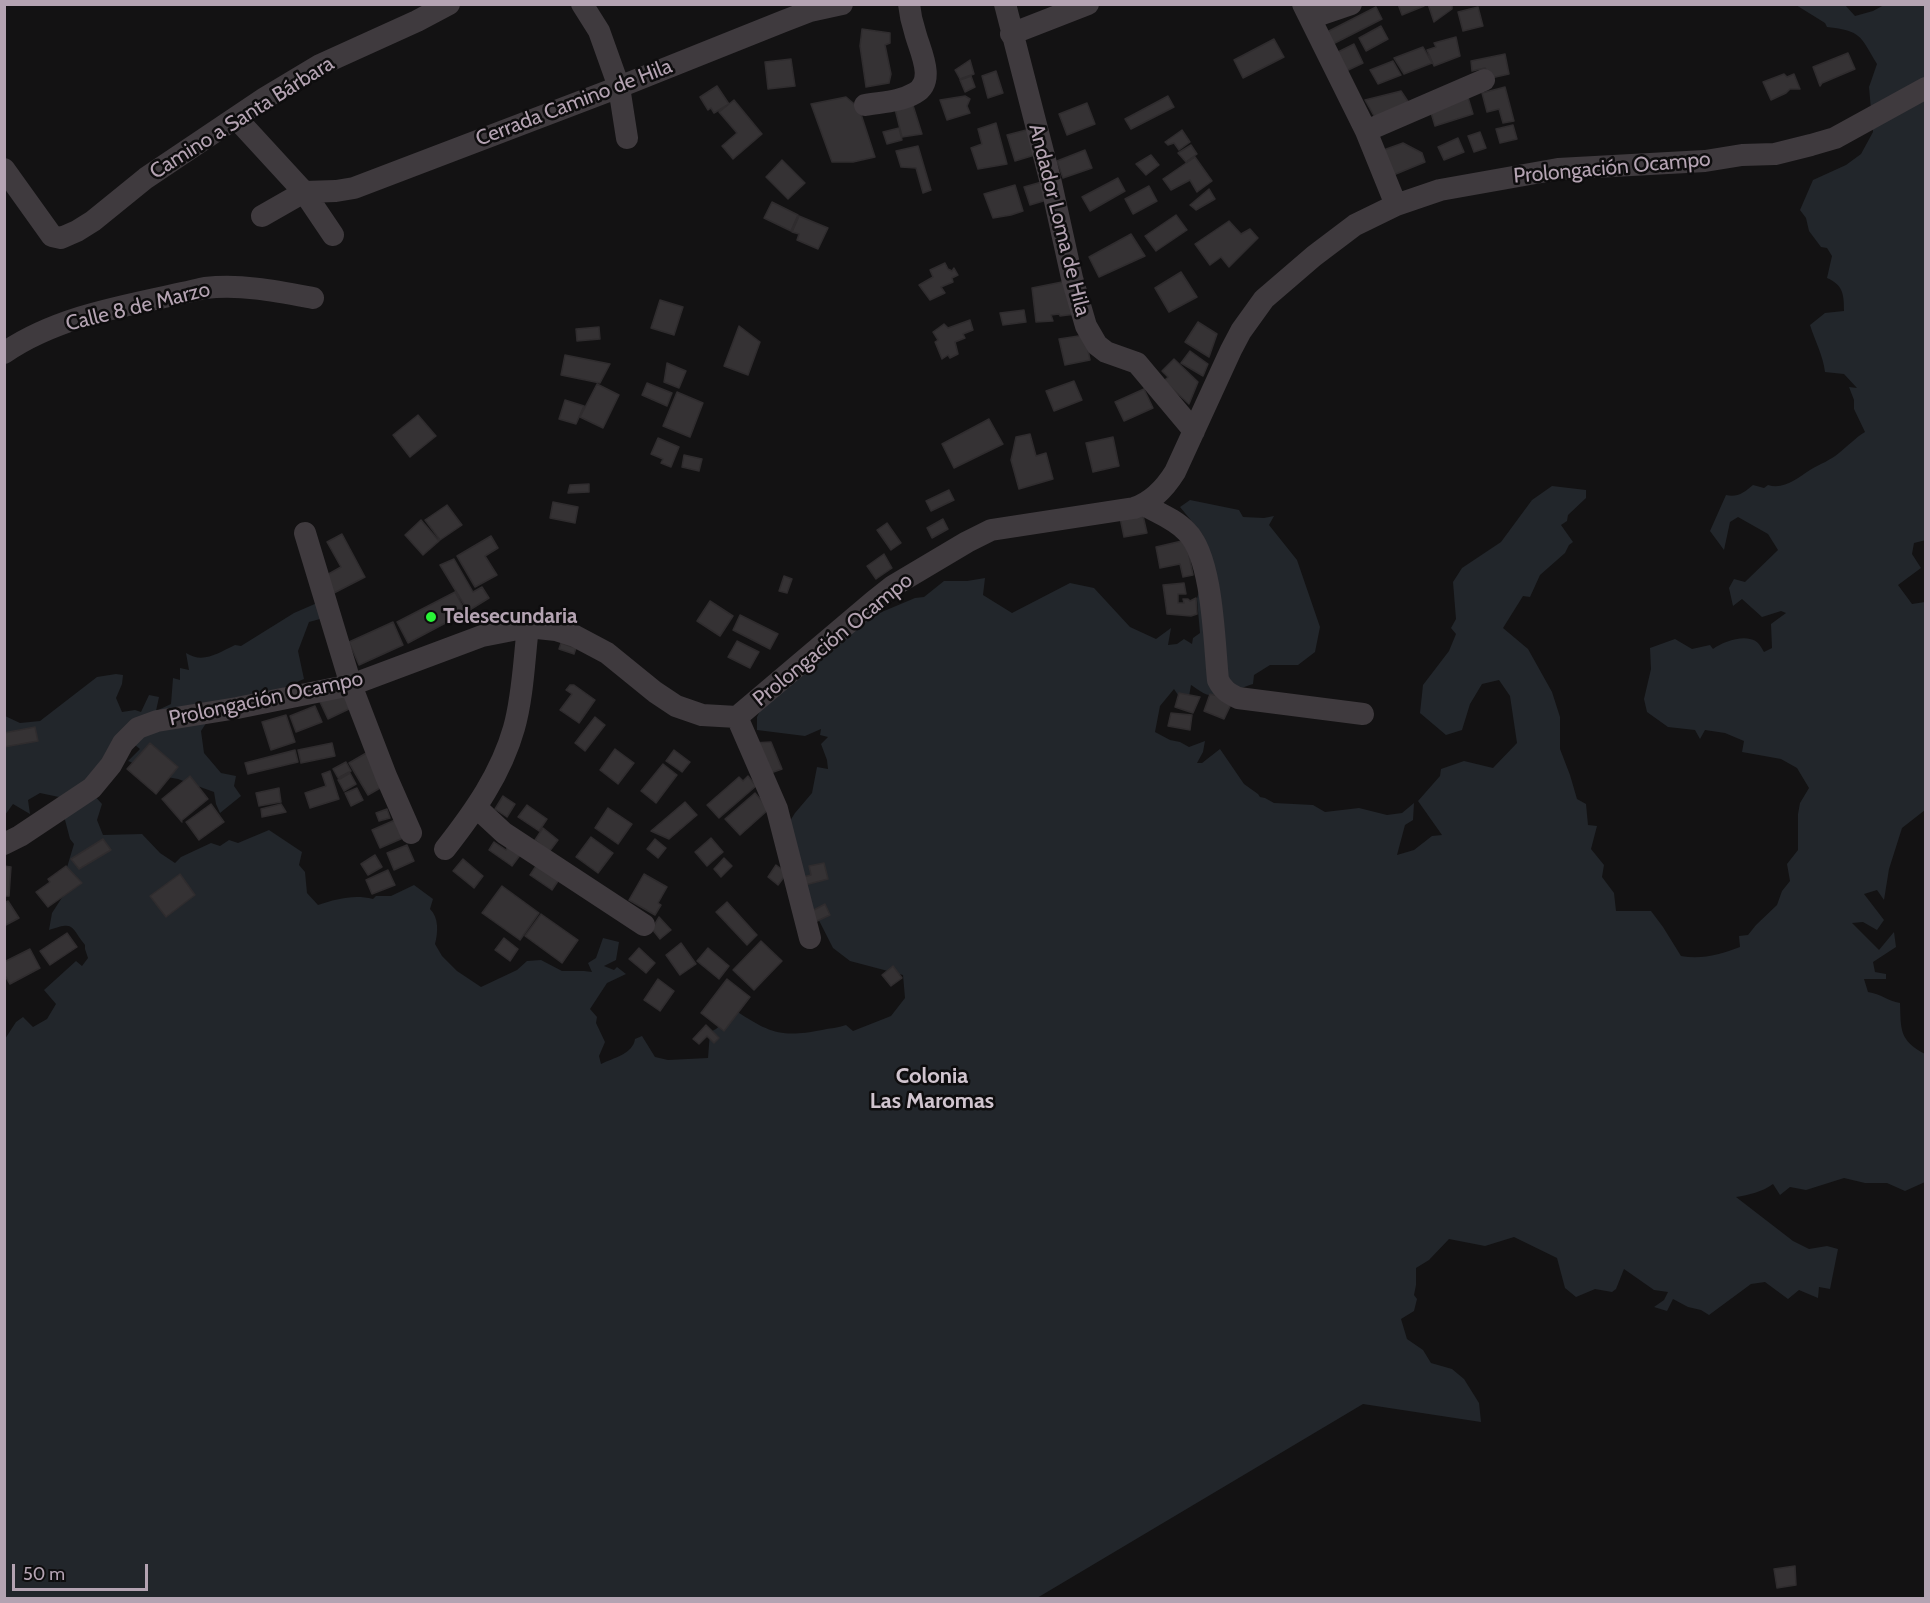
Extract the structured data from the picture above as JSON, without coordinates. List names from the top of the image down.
{
  "streets": {
    "street": [
      "Cerrada Camino de Hila",
      "Camino a Santa Bárbara",
      "Prolongación Ocampo",
      "Andador Loma de Hila",
      "Calle 8 de Marzo"
    ]
  },
  "crossings": [
    ["Prolongación Ocampo", "Andador Loma de Hila"]
  ],
  "districts": ["Colonia Las Maromas"],
  "places": ["Telesecundaria"],
  "scale_bar": "50 m"
}
